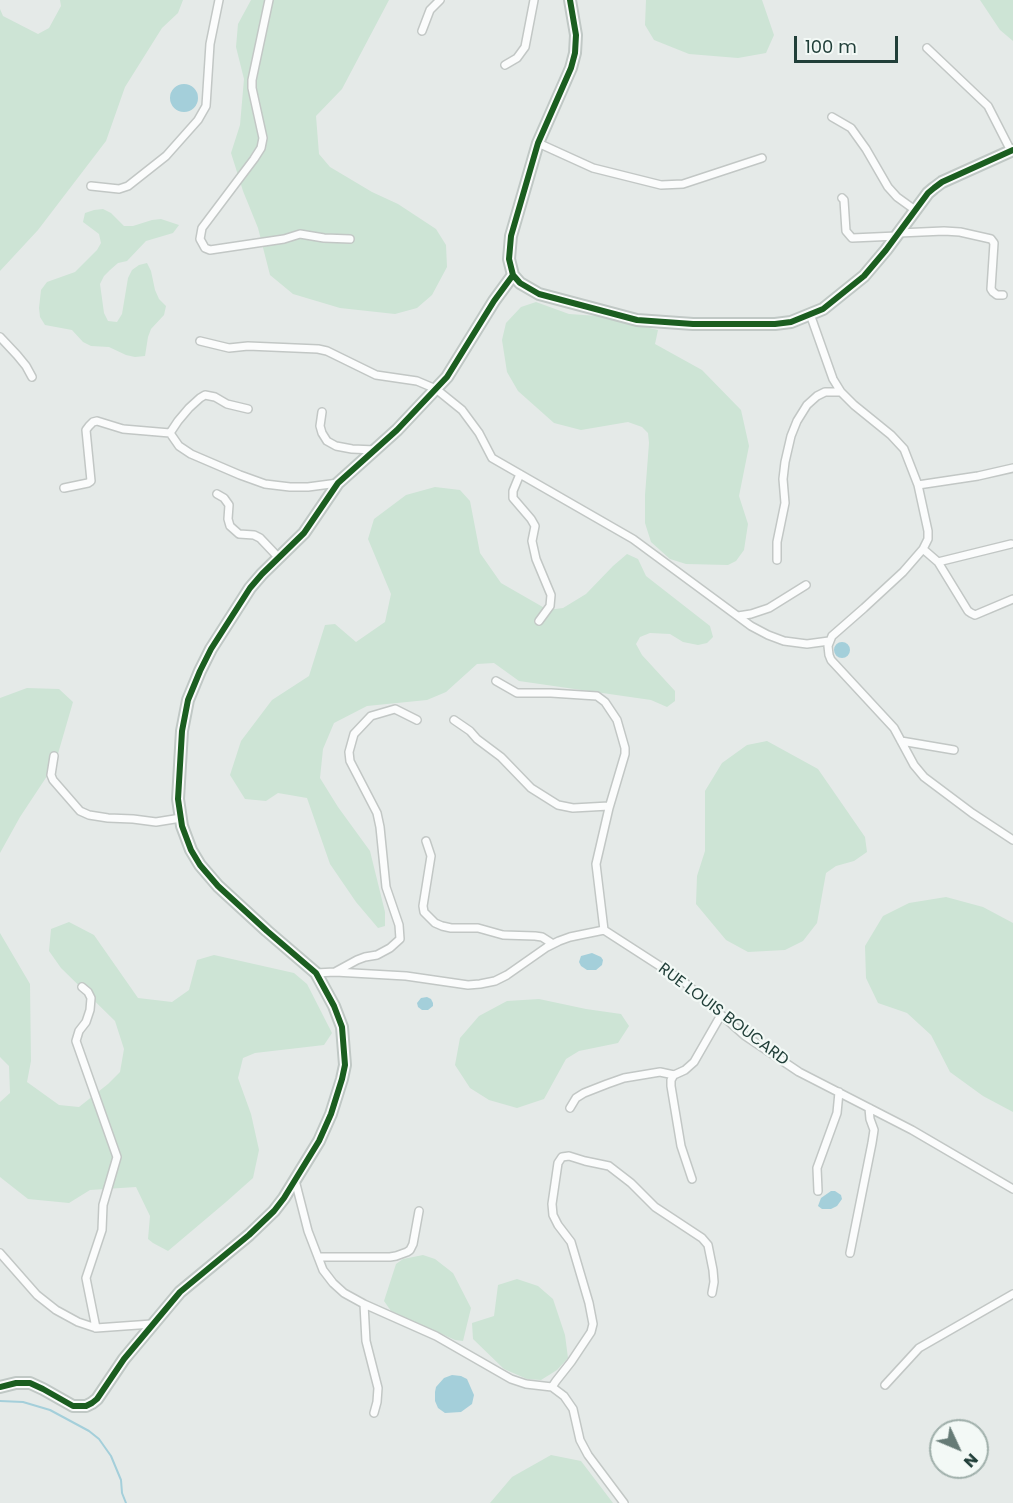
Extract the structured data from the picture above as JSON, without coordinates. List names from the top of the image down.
{
  "streets": {
    "street": ["RUE LOUIS BOUCARD"]
  },
  "scale_bar": "100 m",
  "north": "bottom right"
}
